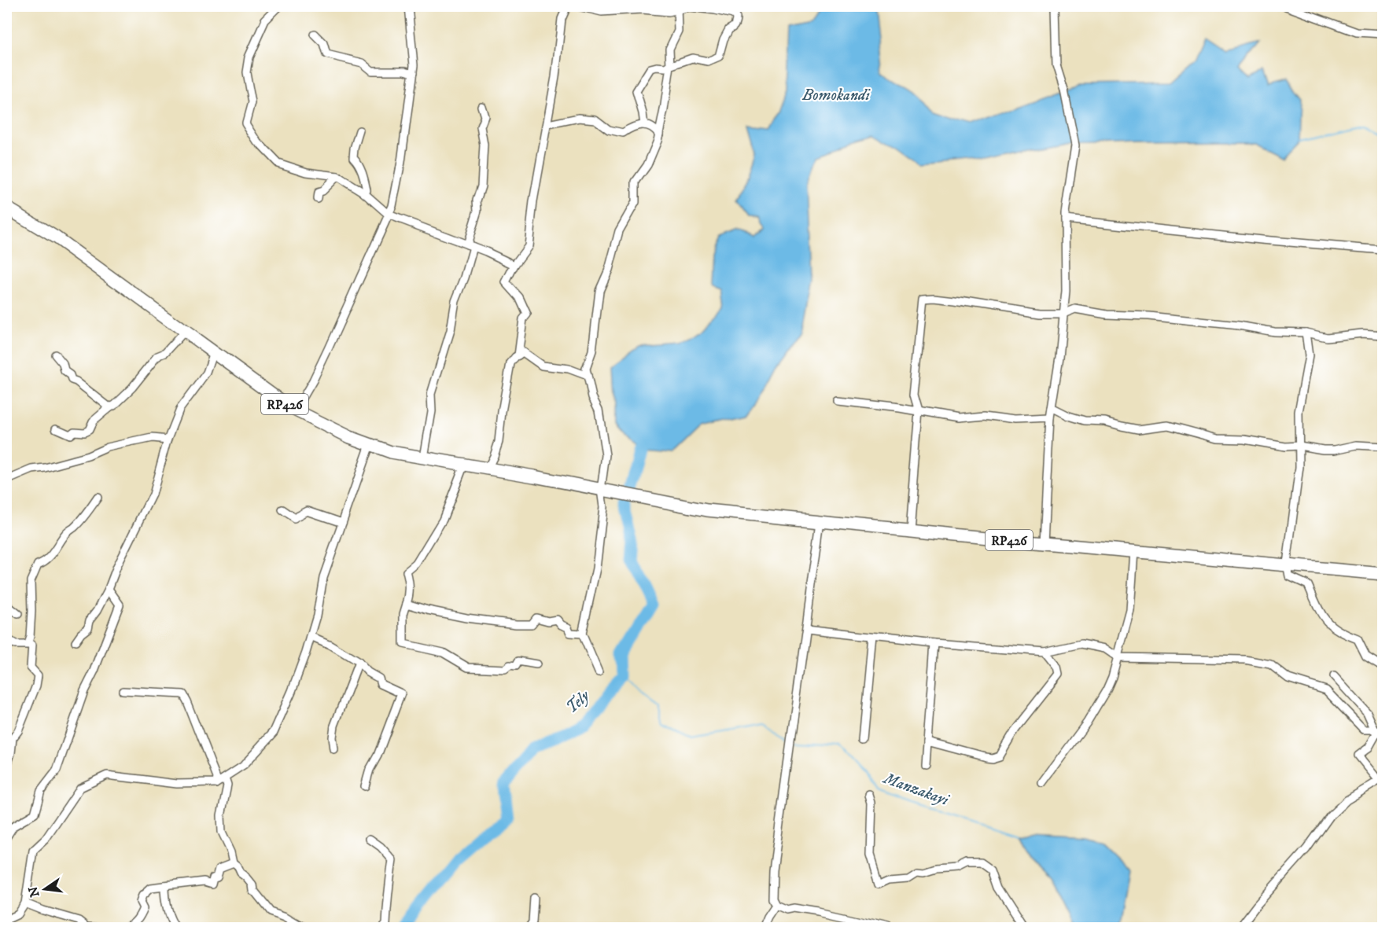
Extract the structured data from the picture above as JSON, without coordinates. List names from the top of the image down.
{
  "streets": {
    "main road": ["RP426"]
  },
  "water": ["Bomokandi", "Tely", "Manzakayi"],
  "north": "left"
}
